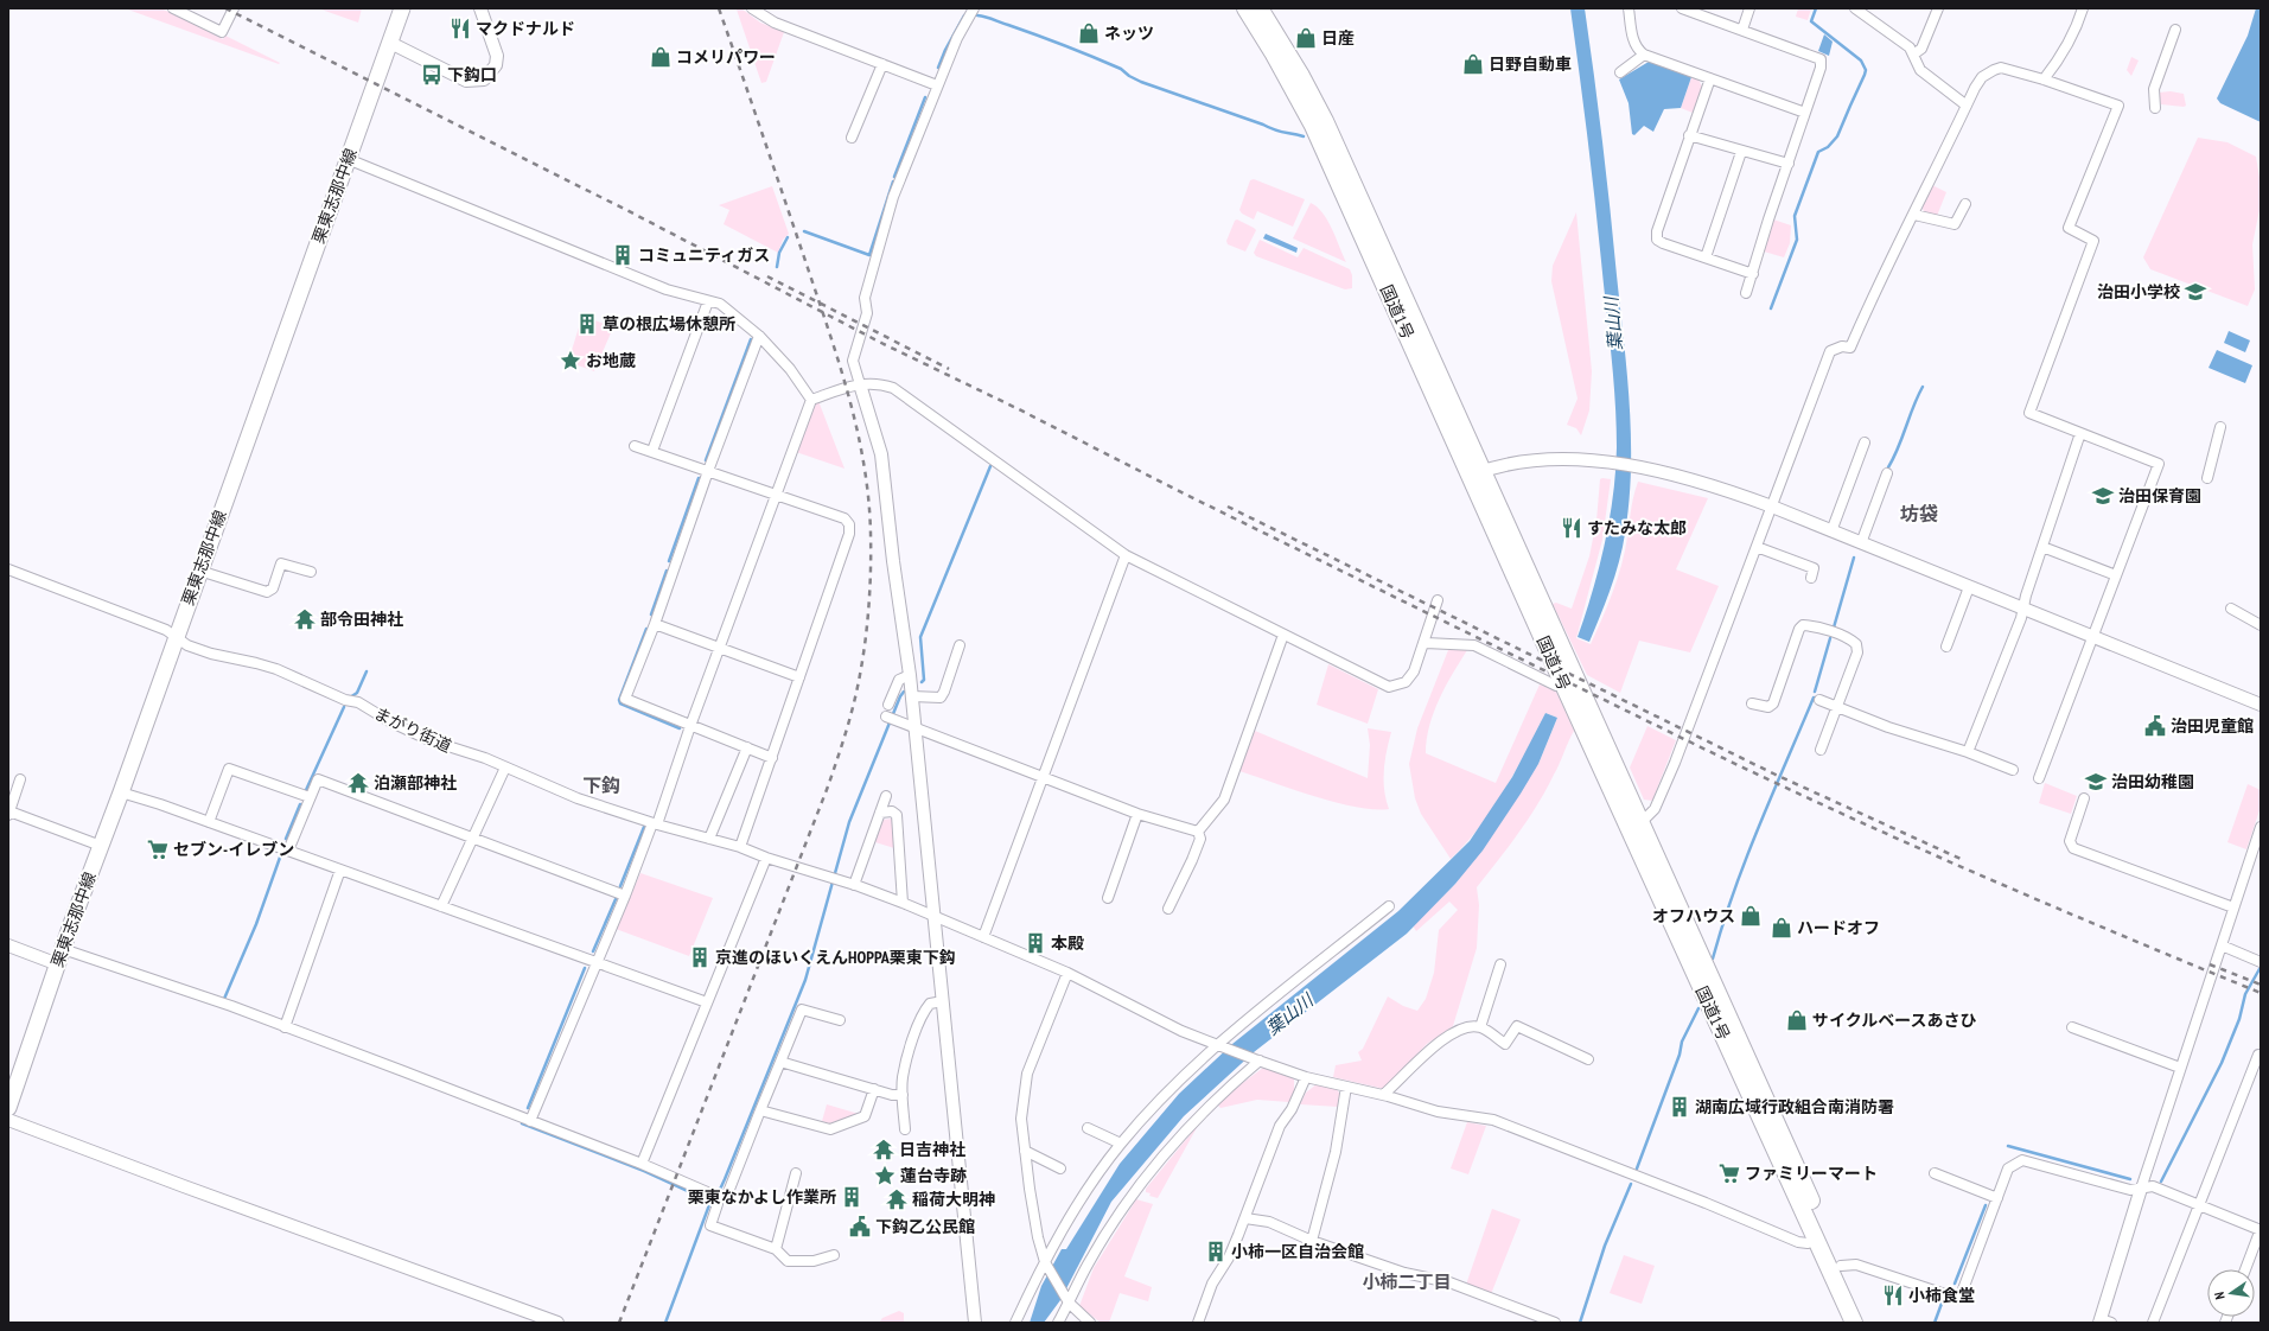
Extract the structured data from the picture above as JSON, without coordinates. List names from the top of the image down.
{
  "streets": {
    "highway": ["国道1号"],
    "main road": ["栗東志那中線"],
    "street": ["まがり街道"]
  },
  "crossings": [
    ["栗東志那中線", "まがり街道"],
    ["国道1号", "まがり街道"]
  ],
  "districts": ["坊袋", "下鈎", "小柿二丁目"],
  "water": ["葉山川"],
  "places": {
    "restaurant": ["マクドナルド", "すたみな太郎", "小柿食堂"],
    "shop": [
      "ネッツ",
      "日産",
      "コメリパワー",
      "日野自動車",
      "オフハウス",
      "ハードオフ",
      "サイクルベースあさひ"
    ],
    "bus stop": ["下鈎口"],
    "building": [
      "コミュニティガス",
      "草の根広場休憩所",
      "本殿",
      "京進のほいくえんHOPPA栗東下鈎",
      "湖南広域行政組合南消防署",
      "栗東なかよし作業所",
      "小柿一区自治会館"
    ],
    "school or university": ["治田小学校", "治田保育園", "治田幼稚園"],
    "place": ["お地蔵", "蓮台寺跡"],
    "temple": [
      "部令田神社",
      "泊瀬部神社",
      "日吉神社",
      "稲荷大明神"
    ],
    "public building": ["治田児童館", "下鈎乙公民館"],
    "supermarket": ["セブン-イレブン", "ファミリーマート"]
  },
  "north": "left"
}
